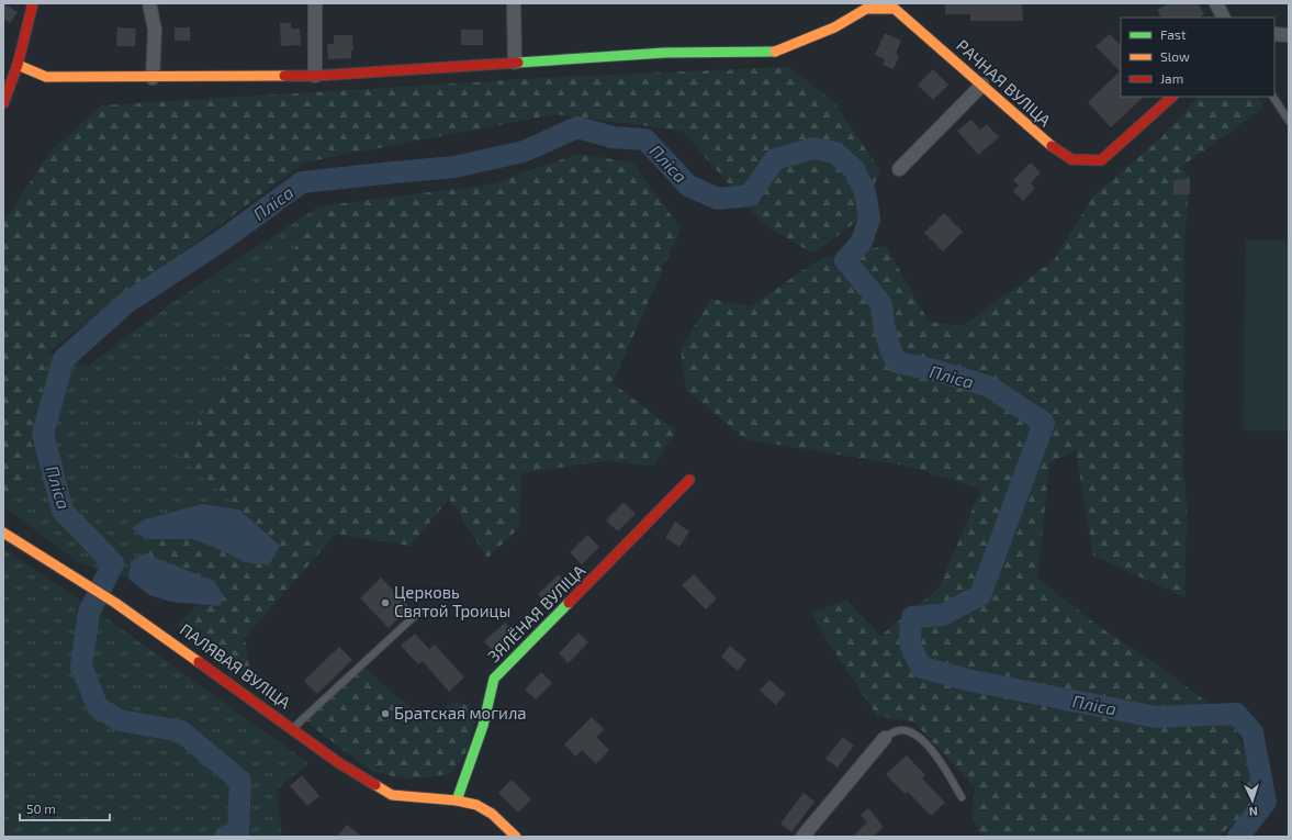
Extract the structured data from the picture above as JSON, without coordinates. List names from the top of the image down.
{
  "streets": {
    "street": ["РАЧНАЯ ВУЛІЦА", "ЗЯЛЁНАЯ ВУЛІЦА", "ПАЛЯВАЯ ВУЛІЦА"]
  },
  "crossings": [
    ["ЗЯЛЁНАЯ ВУЛІЦА", "ПАЛЯВАЯ ВУЛІЦА"]
  ],
  "water": ["Пліса"],
  "places": ["Церковь Святой Троицы", "Братская могила"],
  "legend": ["Fast", "Slow", "Jam"],
  "scale_bar": "50 m",
  "north": "bottom"
}
